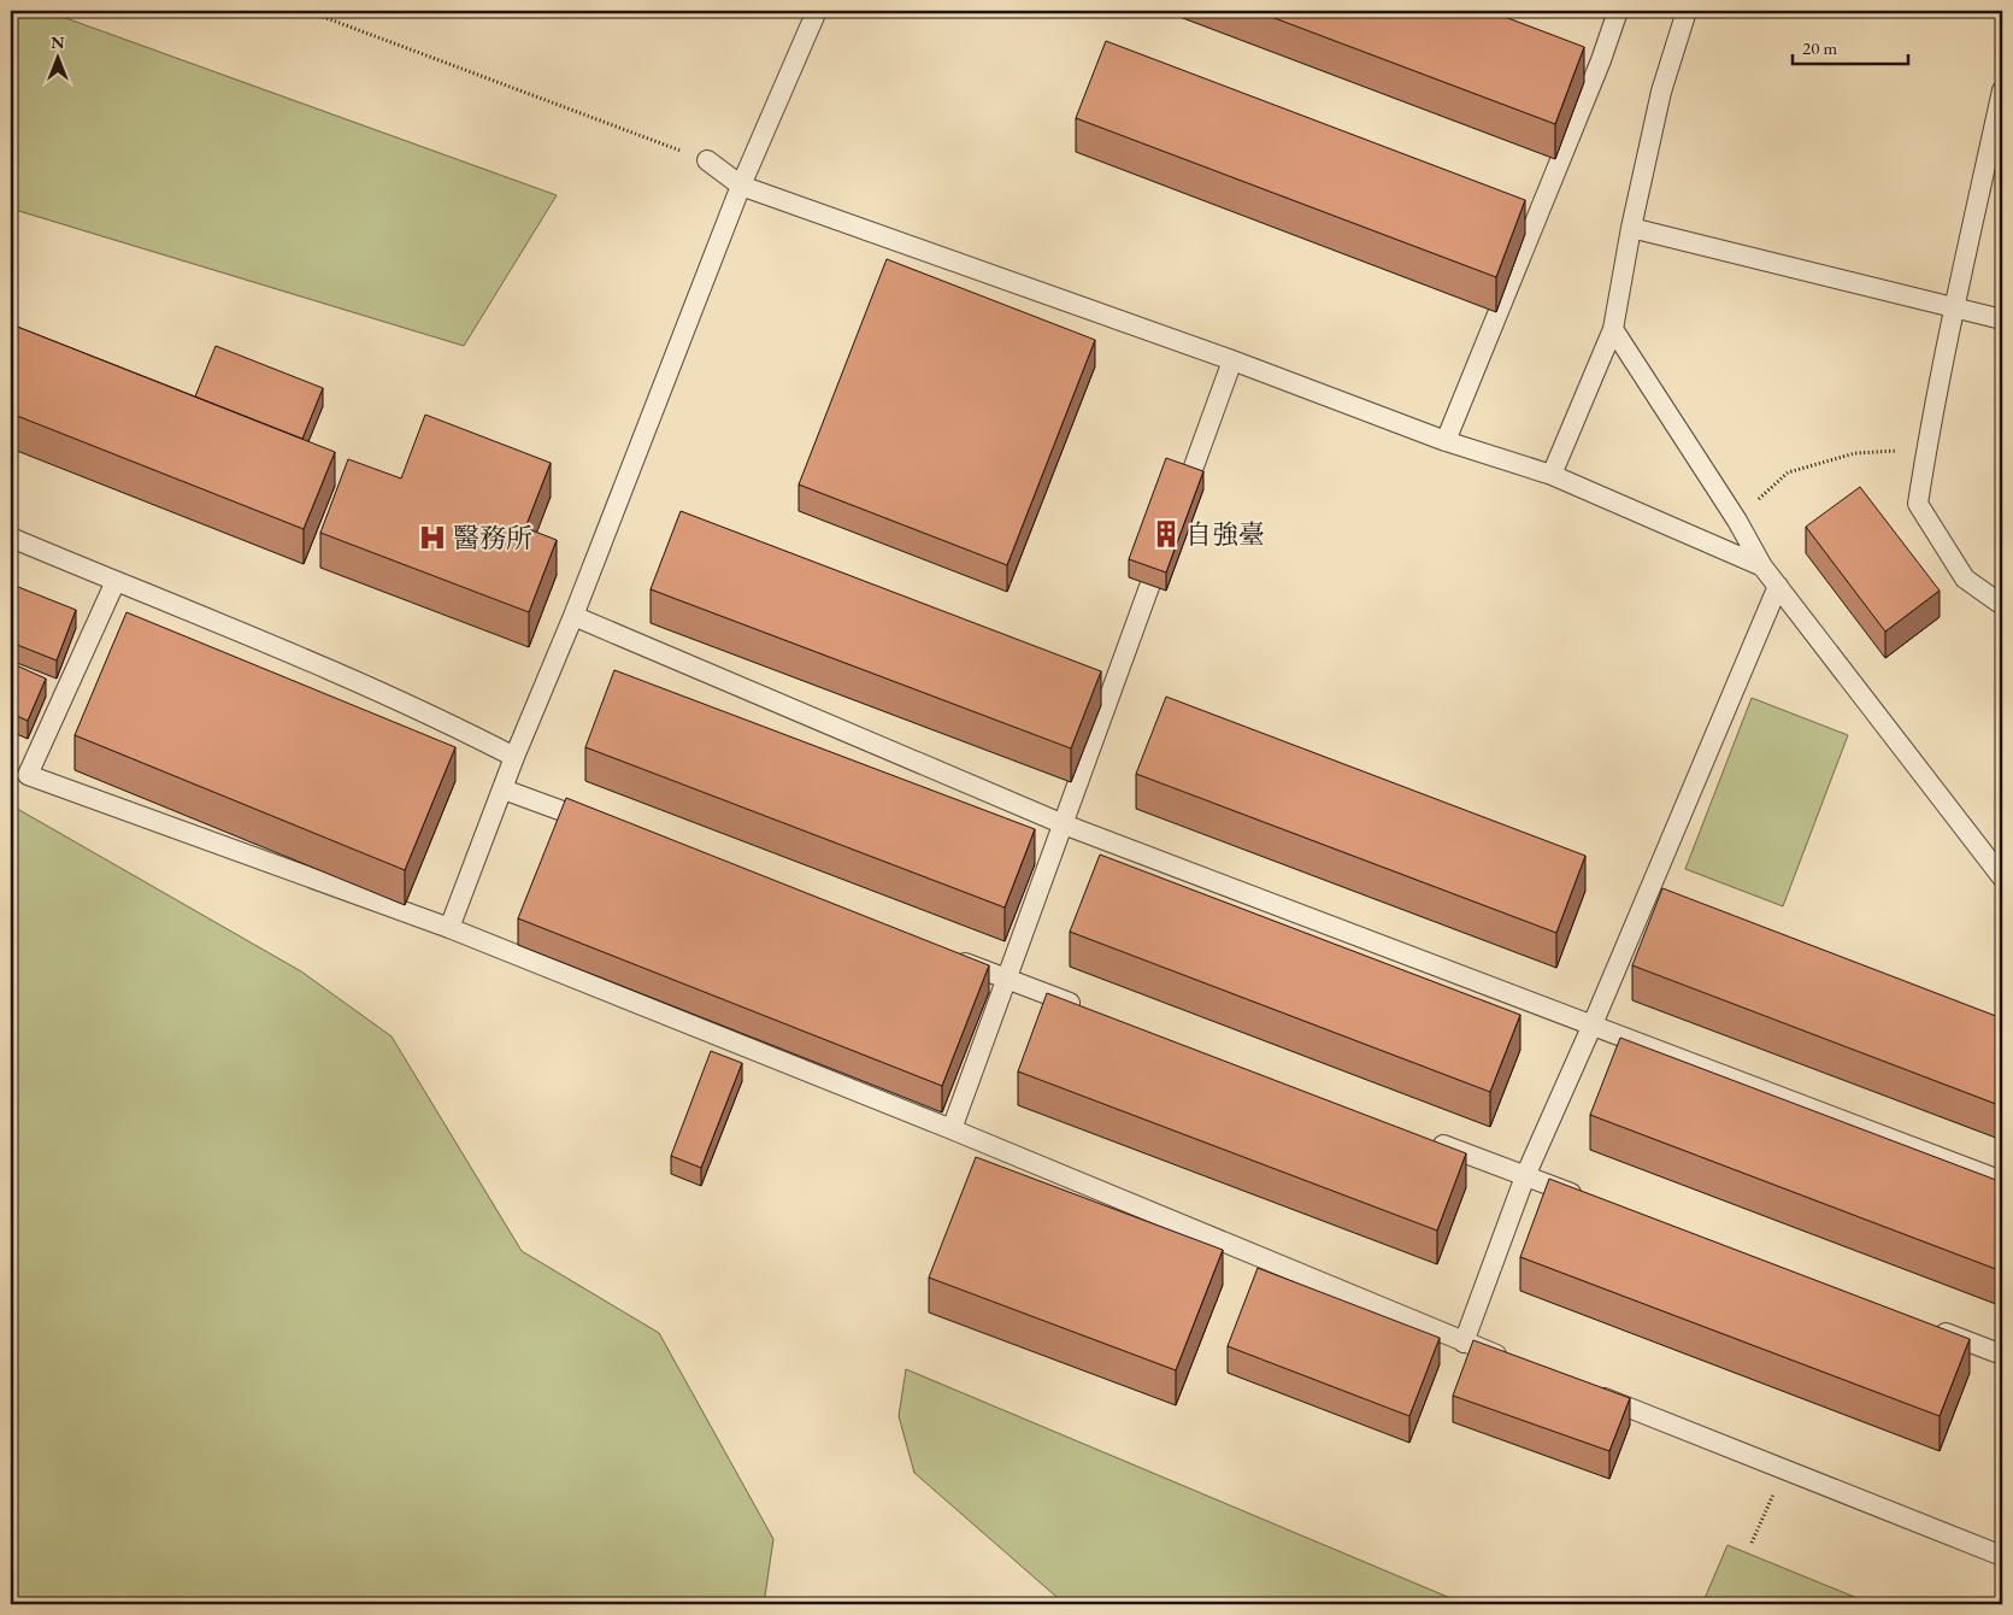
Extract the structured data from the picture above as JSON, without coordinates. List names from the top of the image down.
{
  "places": {
    "building": ["自強臺"],
    "hospital": ["醫務所"]
  },
  "scale_bar": "20 m",
  "north": "top"
}
